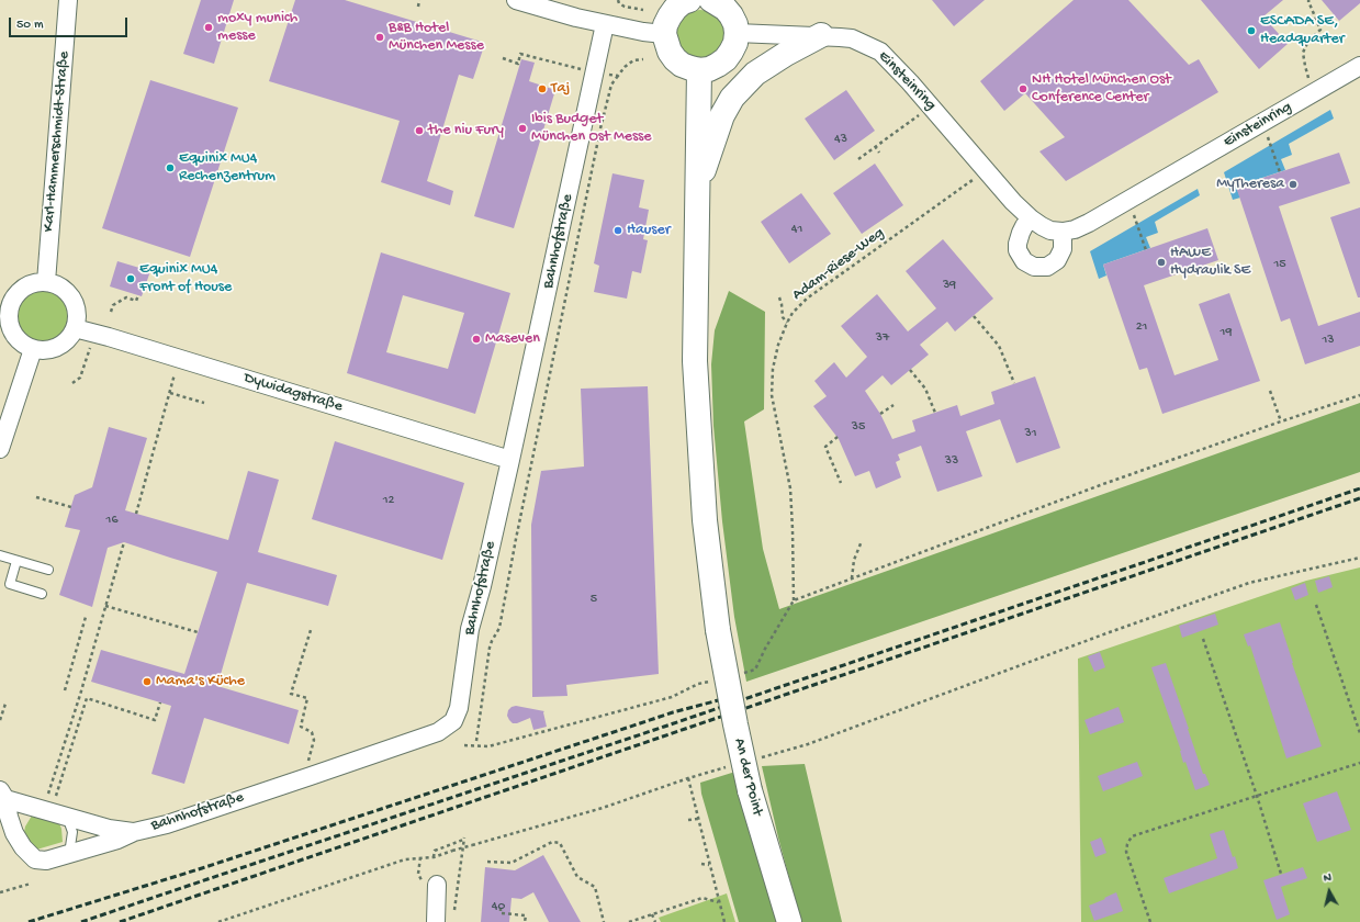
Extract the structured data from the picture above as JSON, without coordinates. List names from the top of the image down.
{
  "streets": {
    "street": [
      "Einsteinring",
      "Karl-Hammerschmidt-Straße",
      "Bahnhofstraße",
      "Dywidagstraße",
      "An der Point"
    ],
    "path": ["Adam-Riese-Weg"]
  },
  "crossings": [
    ["Einsteinring", "Adam-Riese-Weg"],
    ["Karl-Hammerschmidt-Straße", "Dywidagstraße"],
    ["Bahnhofstraße", "Dywidagstraße"]
  ],
  "places": [
    "moxy munich messe",
    "ESCADA SE, Headquarter",
    "B&B Hotel München Messe",
    "Taj",
    "NH Hotel München Ost Conference Center",
    "Ibis Budget München Ost Messe",
    "the niu Fury",
    "Equinix MU4 Rechenzentrum",
    "MyTheresa",
    "Hauser",
    "HAWE Hydraulik SE",
    "Equinix MU4 Front of House",
    "Maseven",
    "Mama's Küche"
  ],
  "house_numbers": [
    "43",
    "41",
    "15",
    "39",
    "21",
    "19",
    "37",
    "13",
    "35",
    "31",
    "33",
    "12",
    "16",
    "5",
    "40"
  ],
  "scale_bar": "50 m",
  "north": "top"
}
